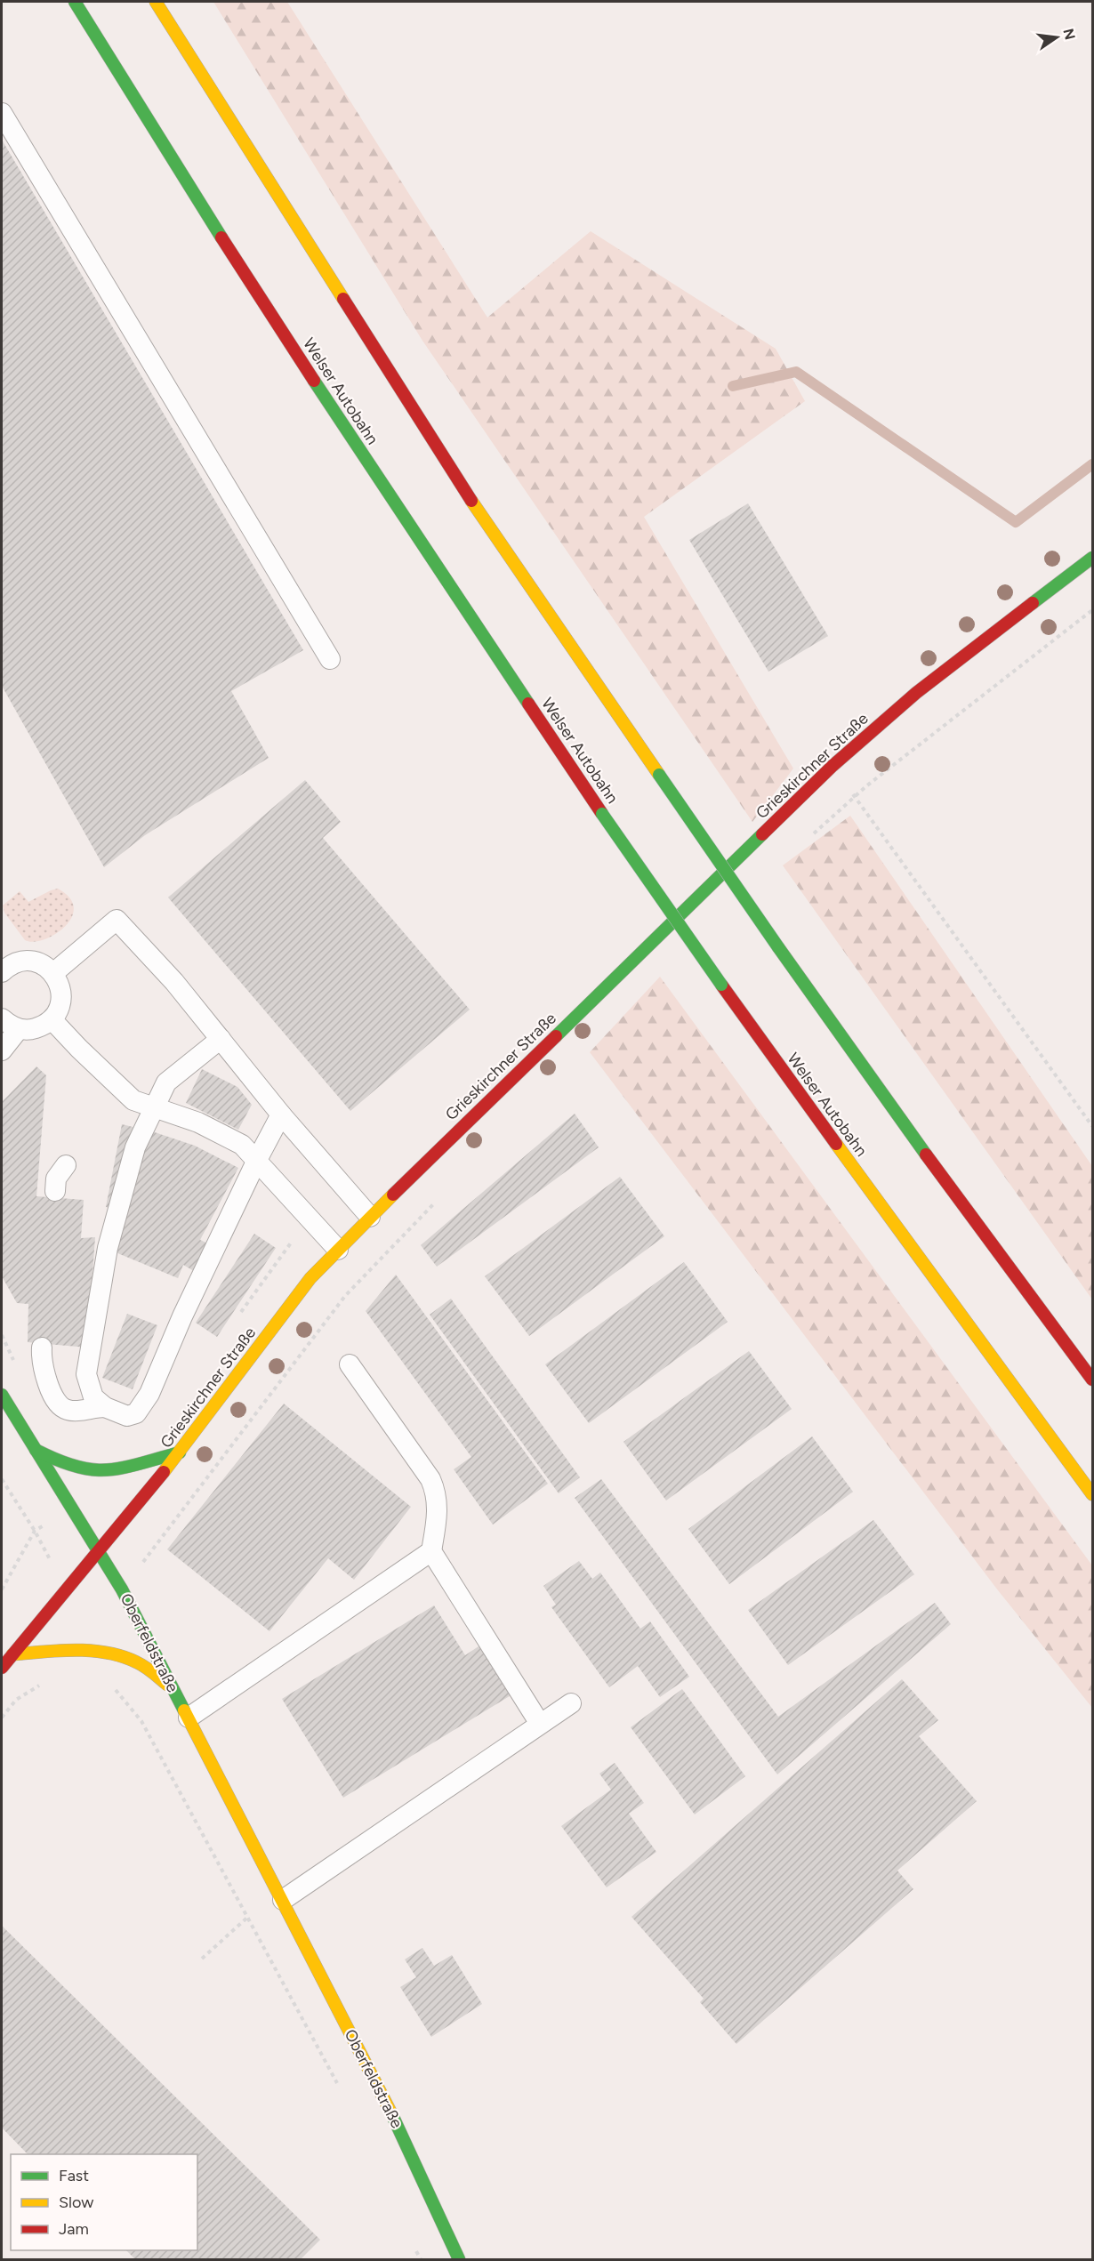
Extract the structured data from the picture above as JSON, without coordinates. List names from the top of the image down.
{
  "streets": {
    "main road": ["Welser Autobahn", "Grieskirchner Straße", "Oberfeldstraße"]
  },
  "crossings": [
    ["Grieskirchner Straße", "Oberfeldstraße"]
  ],
  "legend": ["Fast", "Slow", "Jam"],
  "north": "right"
}
